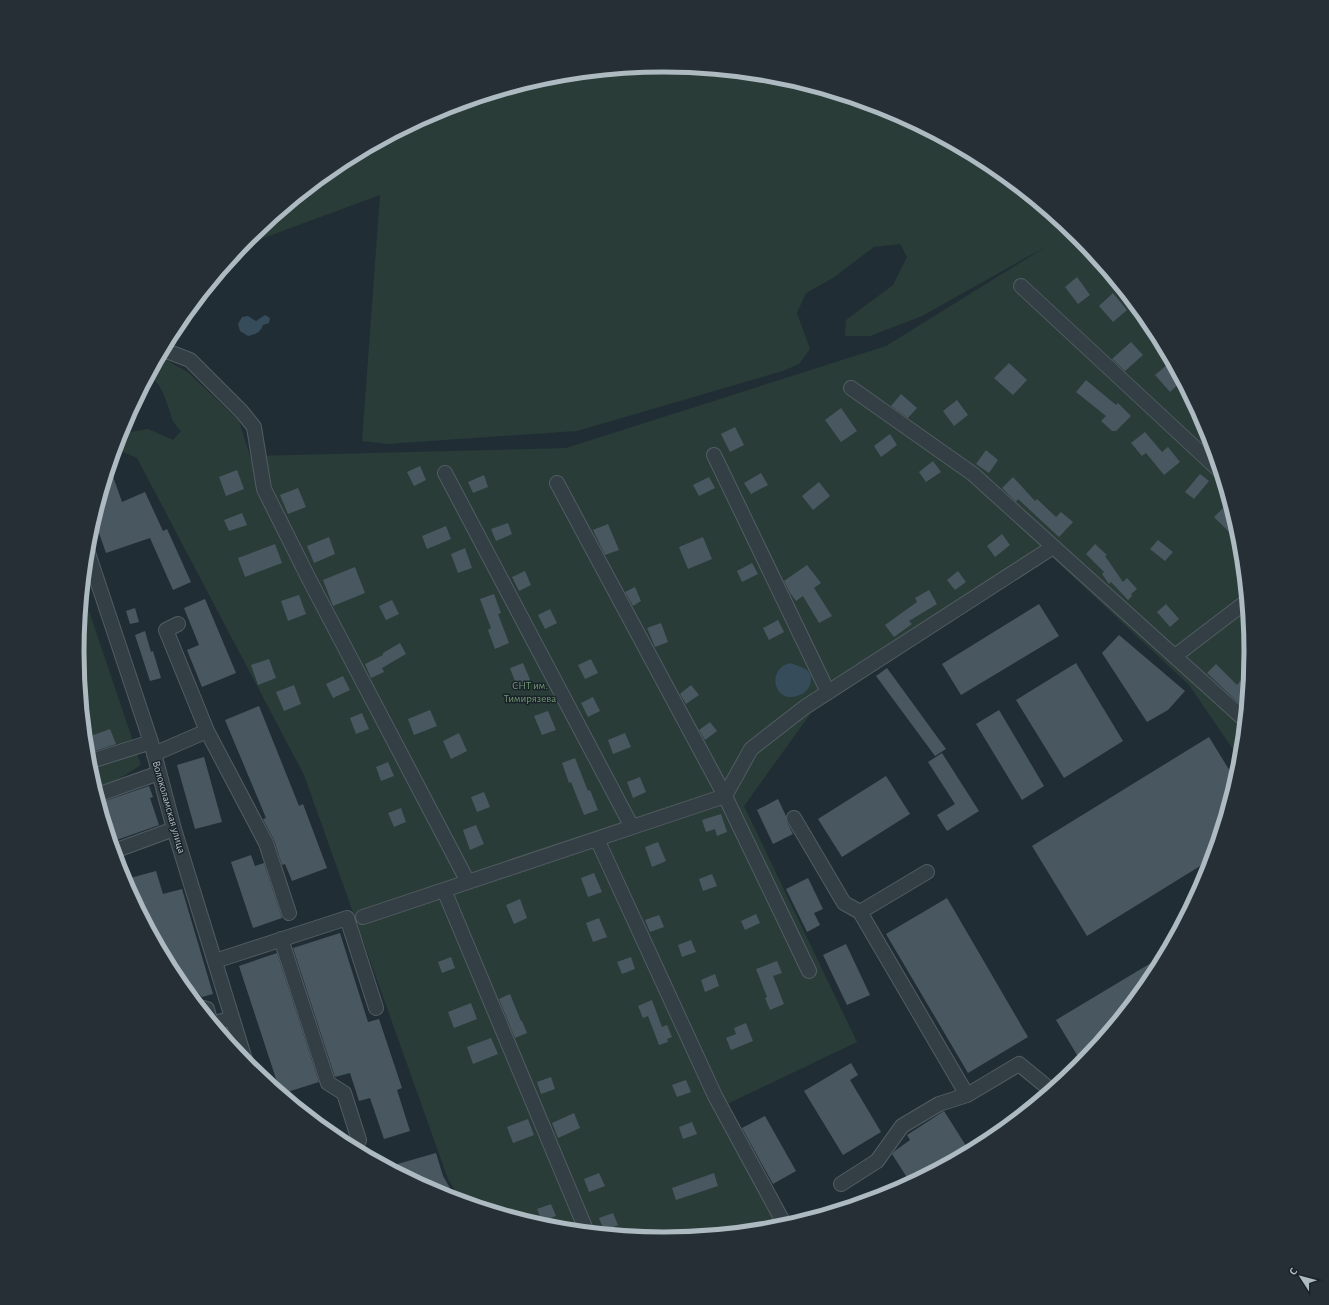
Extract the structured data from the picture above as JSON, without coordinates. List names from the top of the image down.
{
  "streets": {
    "street": ["Волоколамская улица"]
  },
  "parks": ["СНТ им. Тимирязева"],
  "north": "top left"
}
